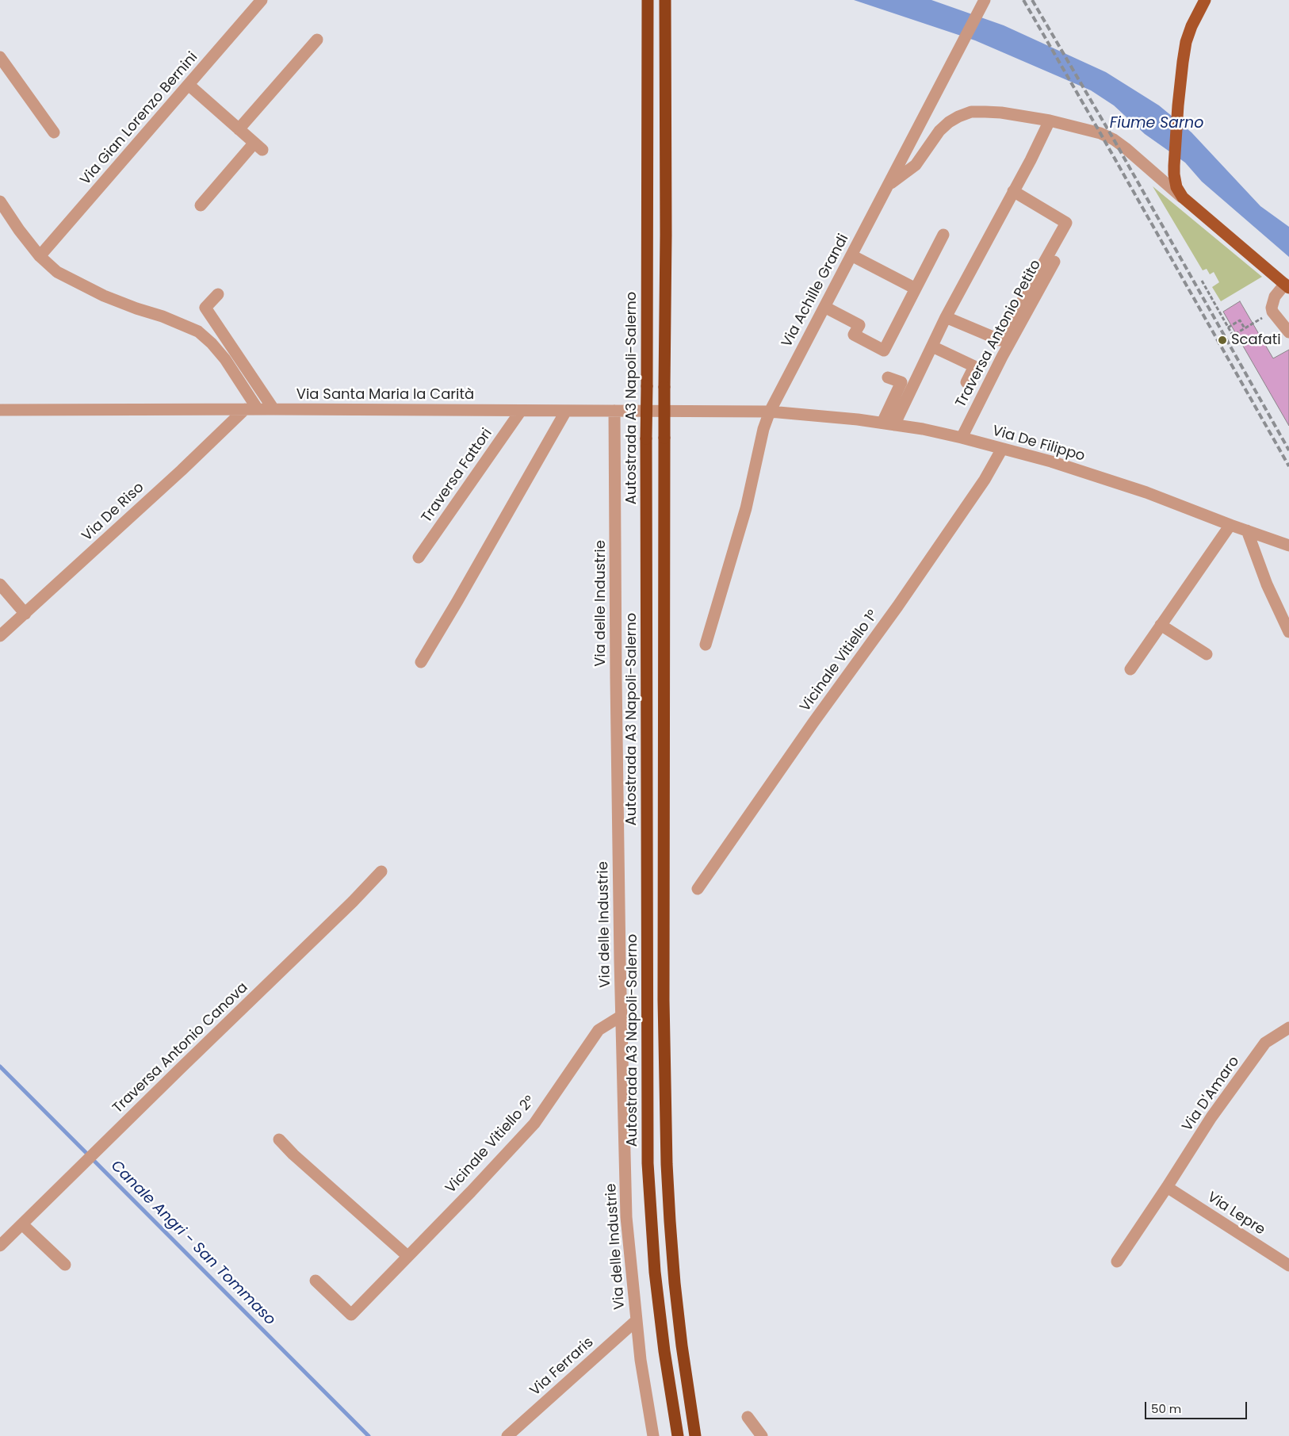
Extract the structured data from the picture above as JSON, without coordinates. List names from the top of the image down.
{
  "streets": {
    "highway": ["Autostrada A3 Napoli-Salerno"],
    "street": [
      "Via Gian Lorenzo Bernini",
      "Via Achille Grandi",
      "Traversa Antonio Petito",
      "Via Santa Maria la Carità",
      "Via De Filippo",
      "Traversa Fattori",
      "Via De Riso",
      "Via delle Industrie",
      "Vicinale Vitiello 1°",
      "Traversa Antonio Canova",
      "Via D'Amaro",
      "Vicinale Vitiello 2°",
      "Via Lepre",
      "Via Ferraris"
    ]
  },
  "crossings": [
    ["Via Achille Grandi", "Via Santa Maria la Carità"],
    ["Via Achille Grandi", "Via De Filippo"],
    ["Traversa Antonio Petito", "Via De Filippo"],
    ["Via Santa Maria la Carità", "Via De Filippo"],
    ["Via Santa Maria la Carità", "Traversa Fattori"],
    ["Via Santa Maria la Carità", "Via De Riso"],
    ["Via Santa Maria la Carità", "Via delle Industrie"],
    ["Via De Filippo", "Vicinale Vitiello 1°"],
    ["Via delle Industrie", "Vicinale Vitiello 2°"],
    ["Via delle Industrie", "Via Ferraris"],
    ["Via D'Amaro", "Via Lepre"]
  ],
  "water": ["Fiume Sarno", "Canale Angri - San Tommaso"],
  "places": ["Scafati"],
  "scale_bar": "50 m"
}
